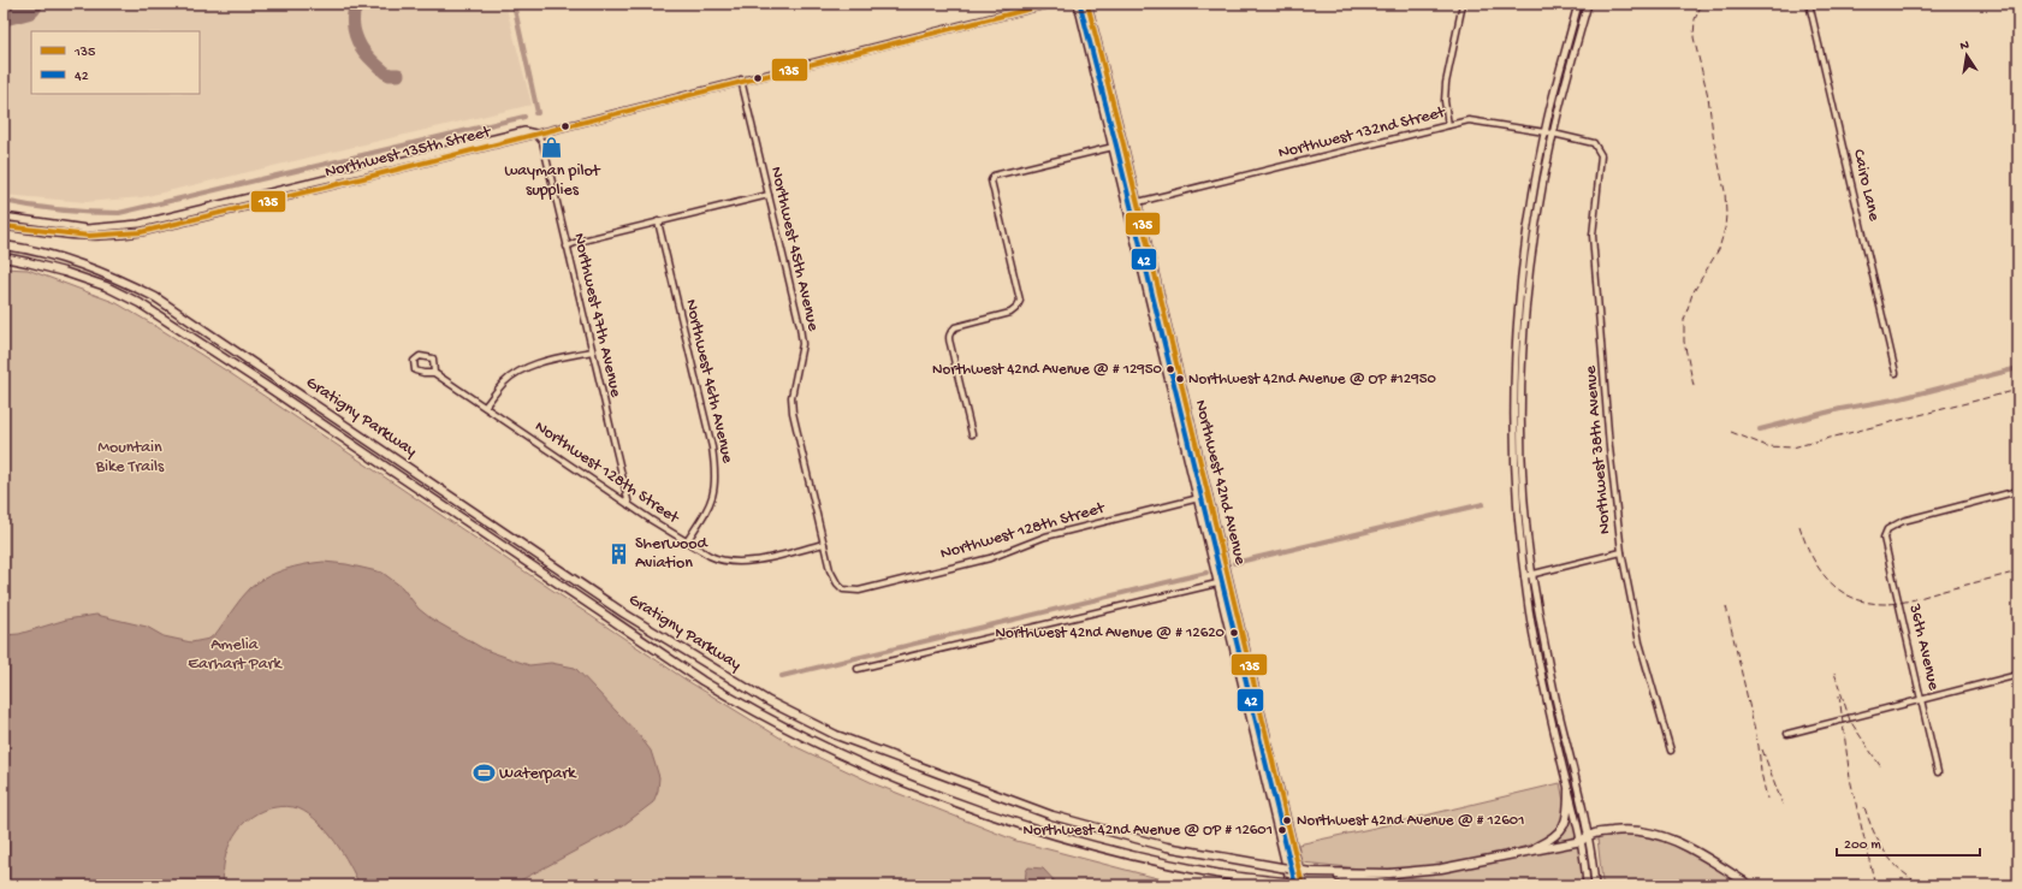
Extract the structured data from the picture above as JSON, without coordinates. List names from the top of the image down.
{
  "streets": {
    "highway": ["Gratigny Parkway"],
    "main road": ["Northwest 135th Street", "Northwest 42nd Avenue"],
    "street": [
      "Northwest 132nd Street",
      "Cairo Lane",
      "Northwest 45th Avenue",
      "Northwest 47th Avenue",
      "Northwest 46th Avenue",
      "Northwest 38th Avenue",
      "Northwest 128th Street",
      "36th Avenue"
    ]
  },
  "crossings": [
    ["Northwest 132nd Street", "Northwest 38th Avenue"],
    ["Northwest 132nd Street", "Northwest 42nd Avenue"],
    ["Northwest 135th Street", "Northwest 45th Avenue"],
    ["Northwest 135th Street", "Northwest 47th Avenue"],
    ["Northwest 45th Avenue", "Northwest 128th Street"],
    ["Northwest 47th Avenue", "Northwest 128th Street"],
    ["Northwest 46th Avenue", "Northwest 128th Street"],
    ["Gratigny Parkway", "Northwest 42nd Avenue"],
    ["Northwest 128th Street", "Northwest 42nd Avenue"]
  ],
  "parks": ["Mountain Bike Trails", "Amelia Earhart Park"],
  "places": {
    "shop": ["wayman pilot supplies"],
    "other": [
      "Northwest 42nd Avenue @ # 12950",
      "Northwest 42nd Avenue @ OP #12950",
      "Northwest 42nd Avenue @ # 12620",
      "Northwest 42nd Avenue @ # 12601",
      "Northwest 42nd Avenue @ OP # 12601"
    ],
    "building": ["Sherwood Aviation"],
    "sports": ["Waterpark"]
  },
  "lines": ["transit line 135", "transit line 42"],
  "legend": ["135", "42"],
  "scale_bar": "200 m",
  "north": "top"
}
